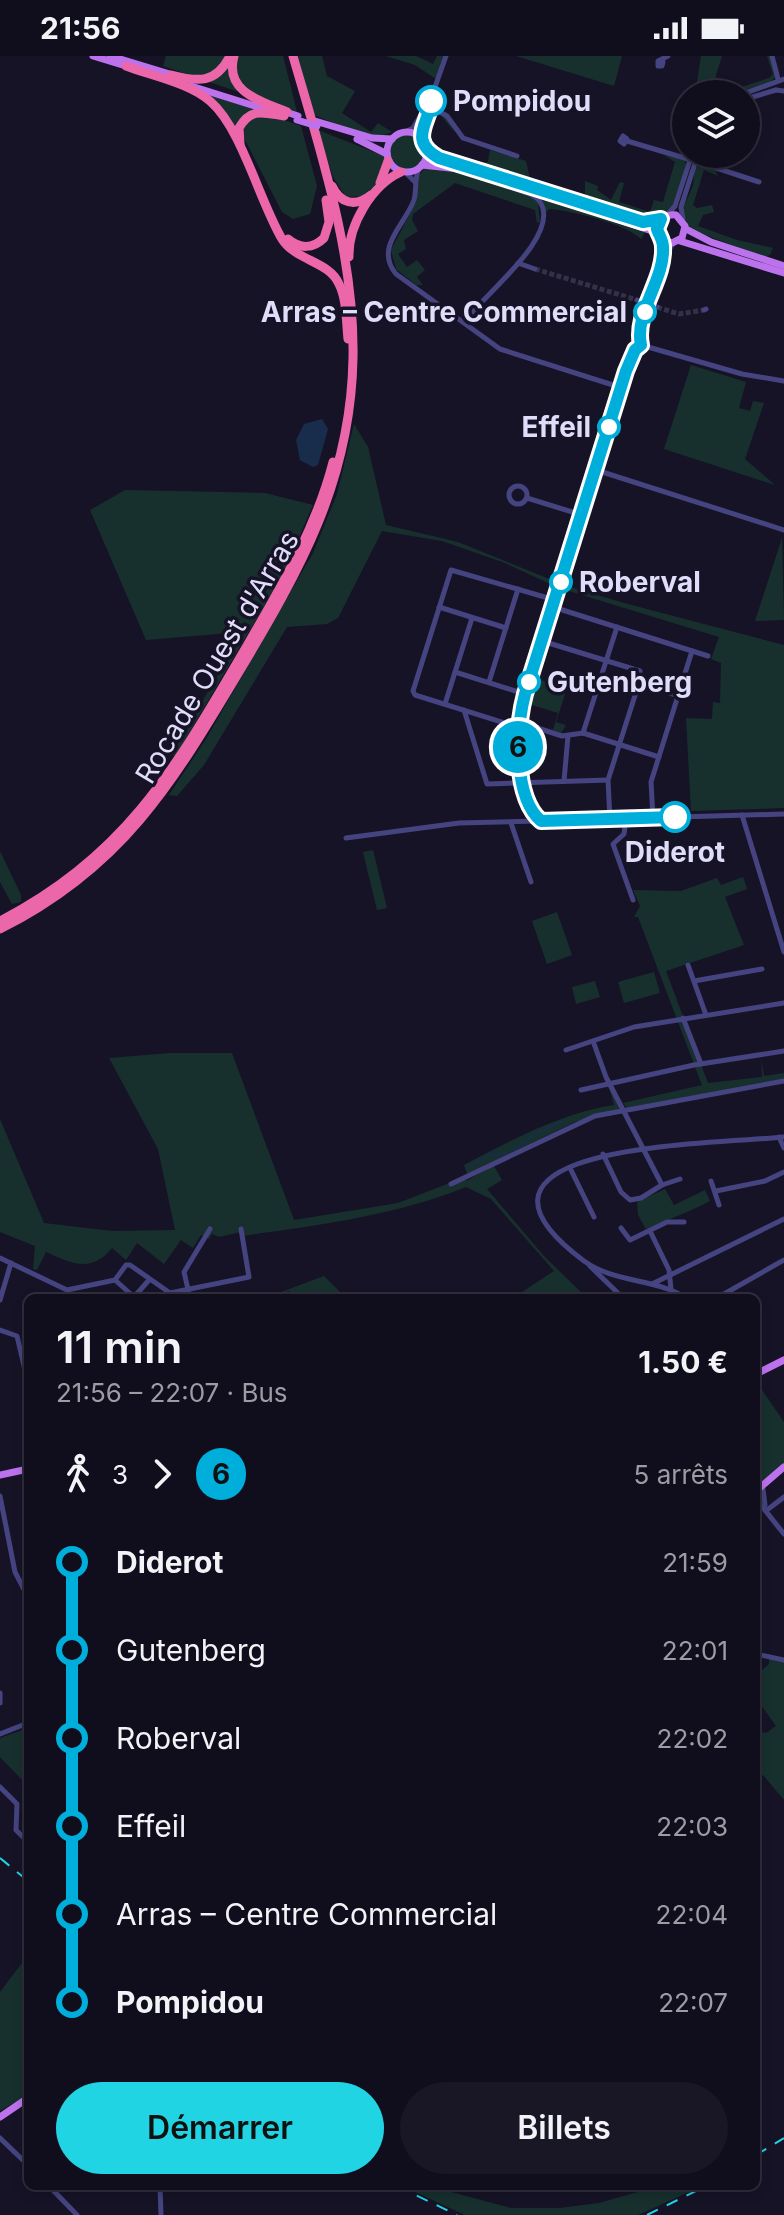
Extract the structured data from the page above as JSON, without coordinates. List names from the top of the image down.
{
  "streets": {
    "highway": ["Rocade Ouest d'Arras"]
  },
  "places": [
    "Pompidou",
    "Arras – Centre Commercial",
    "Effeil",
    "Roberval",
    "Gutenberg",
    "Diderot"
  ],
  "lines": ["bus line 6"],
  "page": {
    "status": "21:56",
    "on_map": "6",
    "heading": ["11 min", "21:56 – 22:07 · Bus", "1.50 €"],
    "legs": ["3", "6", "5 arrêts"],
    "list": [
      {
        "name": "Diderot",
        "value": "21:59"
      },
      {
        "name": "Gutenberg",
        "value": "22:01"
      },
      {
        "name": "Roberval",
        "value": "22:02"
      },
      {
        "name": "Effeil",
        "value": "22:03"
      },
      {
        "name": "Arras – Centre Commercial",
        "value": "22:04"
      },
      {
        "name": "Pompidou",
        "value": "22:07"
      }
    ],
    "buttons": ["Démarrer", "Billets"]
  }
}
